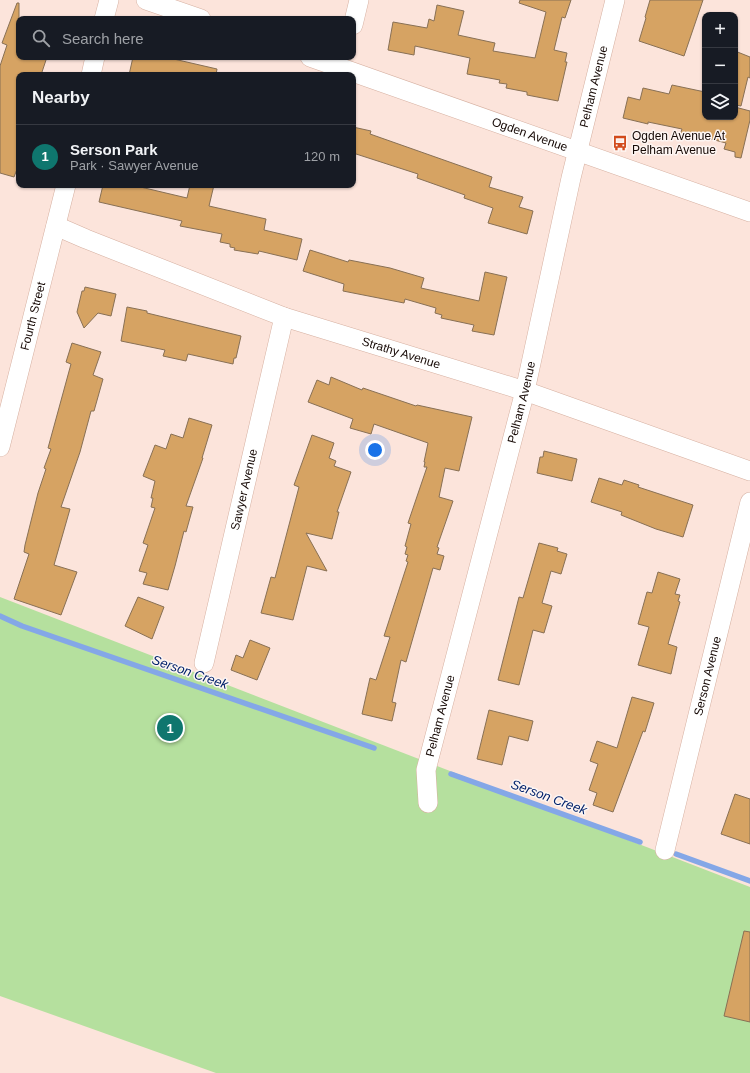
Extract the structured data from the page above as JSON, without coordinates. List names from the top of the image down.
{
  "streets": {
    "street": [
      "Pelham Avenue",
      "Ogden Avenue",
      "Fourth Street",
      "Strathy Avenue",
      "Sawyer Avenue",
      "Serson Avenue"
    ]
  },
  "crossings": [
    ["Pelham Avenue", "Ogden Avenue"],
    ["Pelham Avenue", "Strathy Avenue"],
    ["Fourth Street", "Strathy Avenue"],
    ["Strathy Avenue", "Sawyer Avenue"]
  ],
  "water": ["Serson Creek"],
  "places": {
    "bus stop": ["Ogden Avenue At Pelham Avenue"]
  },
  "page": {
    "map_buttons": ["+", "−"],
    "search": "Search here",
    "heading": "Nearby",
    "list": [
      {
        "mark": "1",
        "name": "Serson Park",
        "note": "Park · Sawyer Avenue",
        "value": "120 m"
      }
    ],
    "pins": "1"
  }
}
